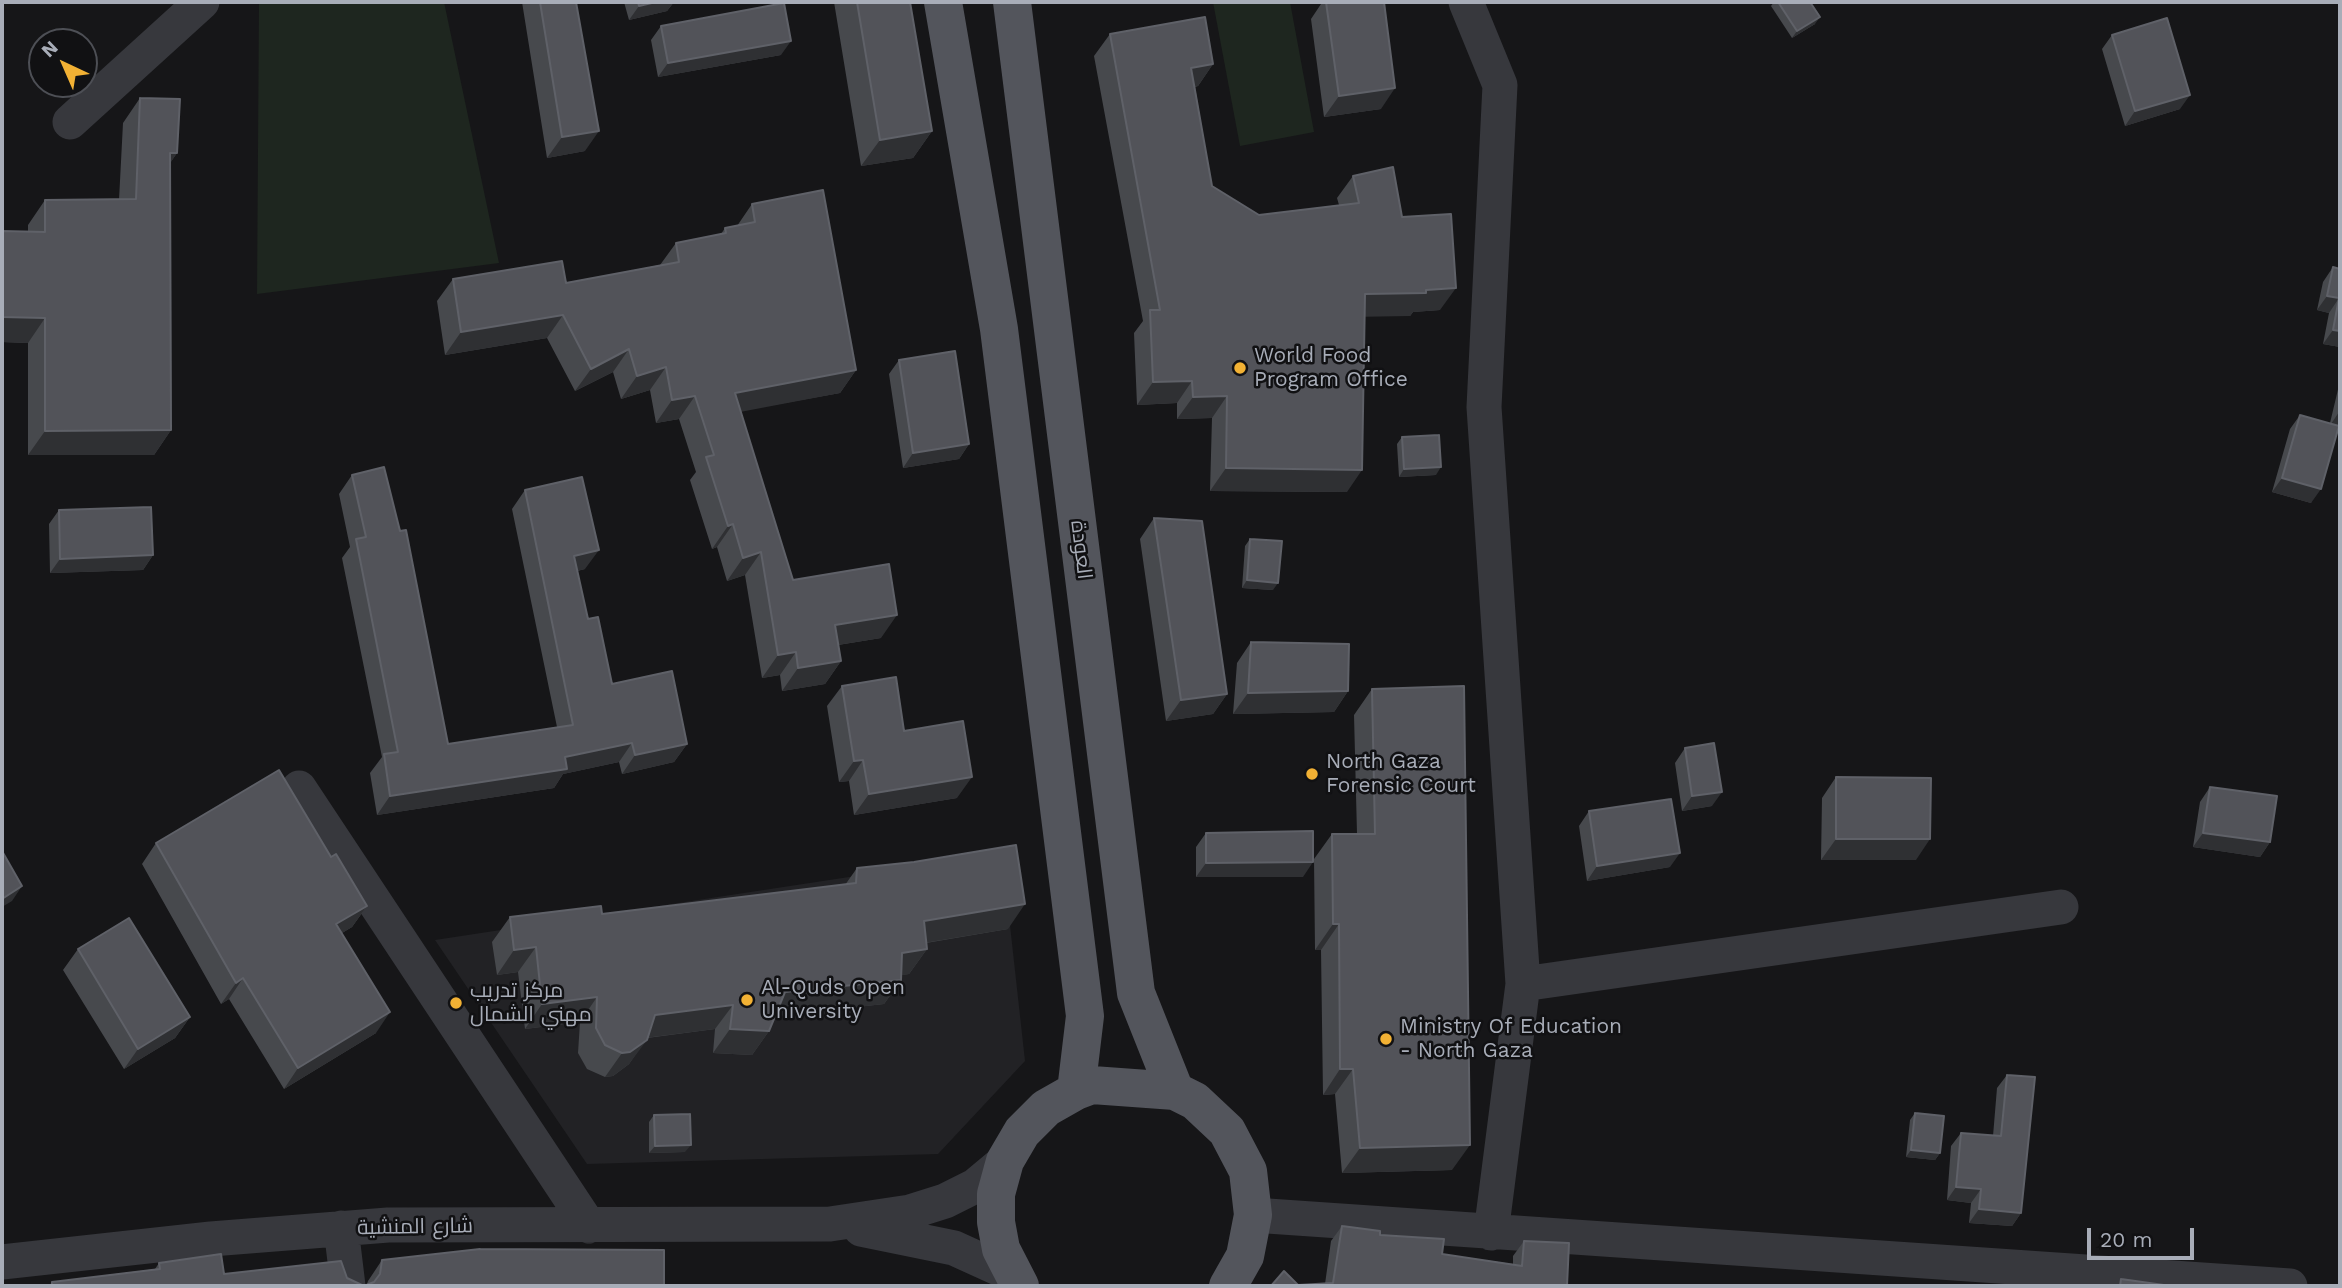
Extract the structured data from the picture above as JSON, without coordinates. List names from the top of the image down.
{
  "streets": {
    "main road": ["العودة"],
    "street": ["شارع المنشية"]
  },
  "places": [
    "World Food Program Office",
    "North Gaza Forensic Court",
    "Al-Quds Open University",
    "مركز تدريب مهني الشمال",
    "Ministry Of Education - North Gaza"
  ],
  "scale_bar": "20 m",
  "north": "top left"
}
